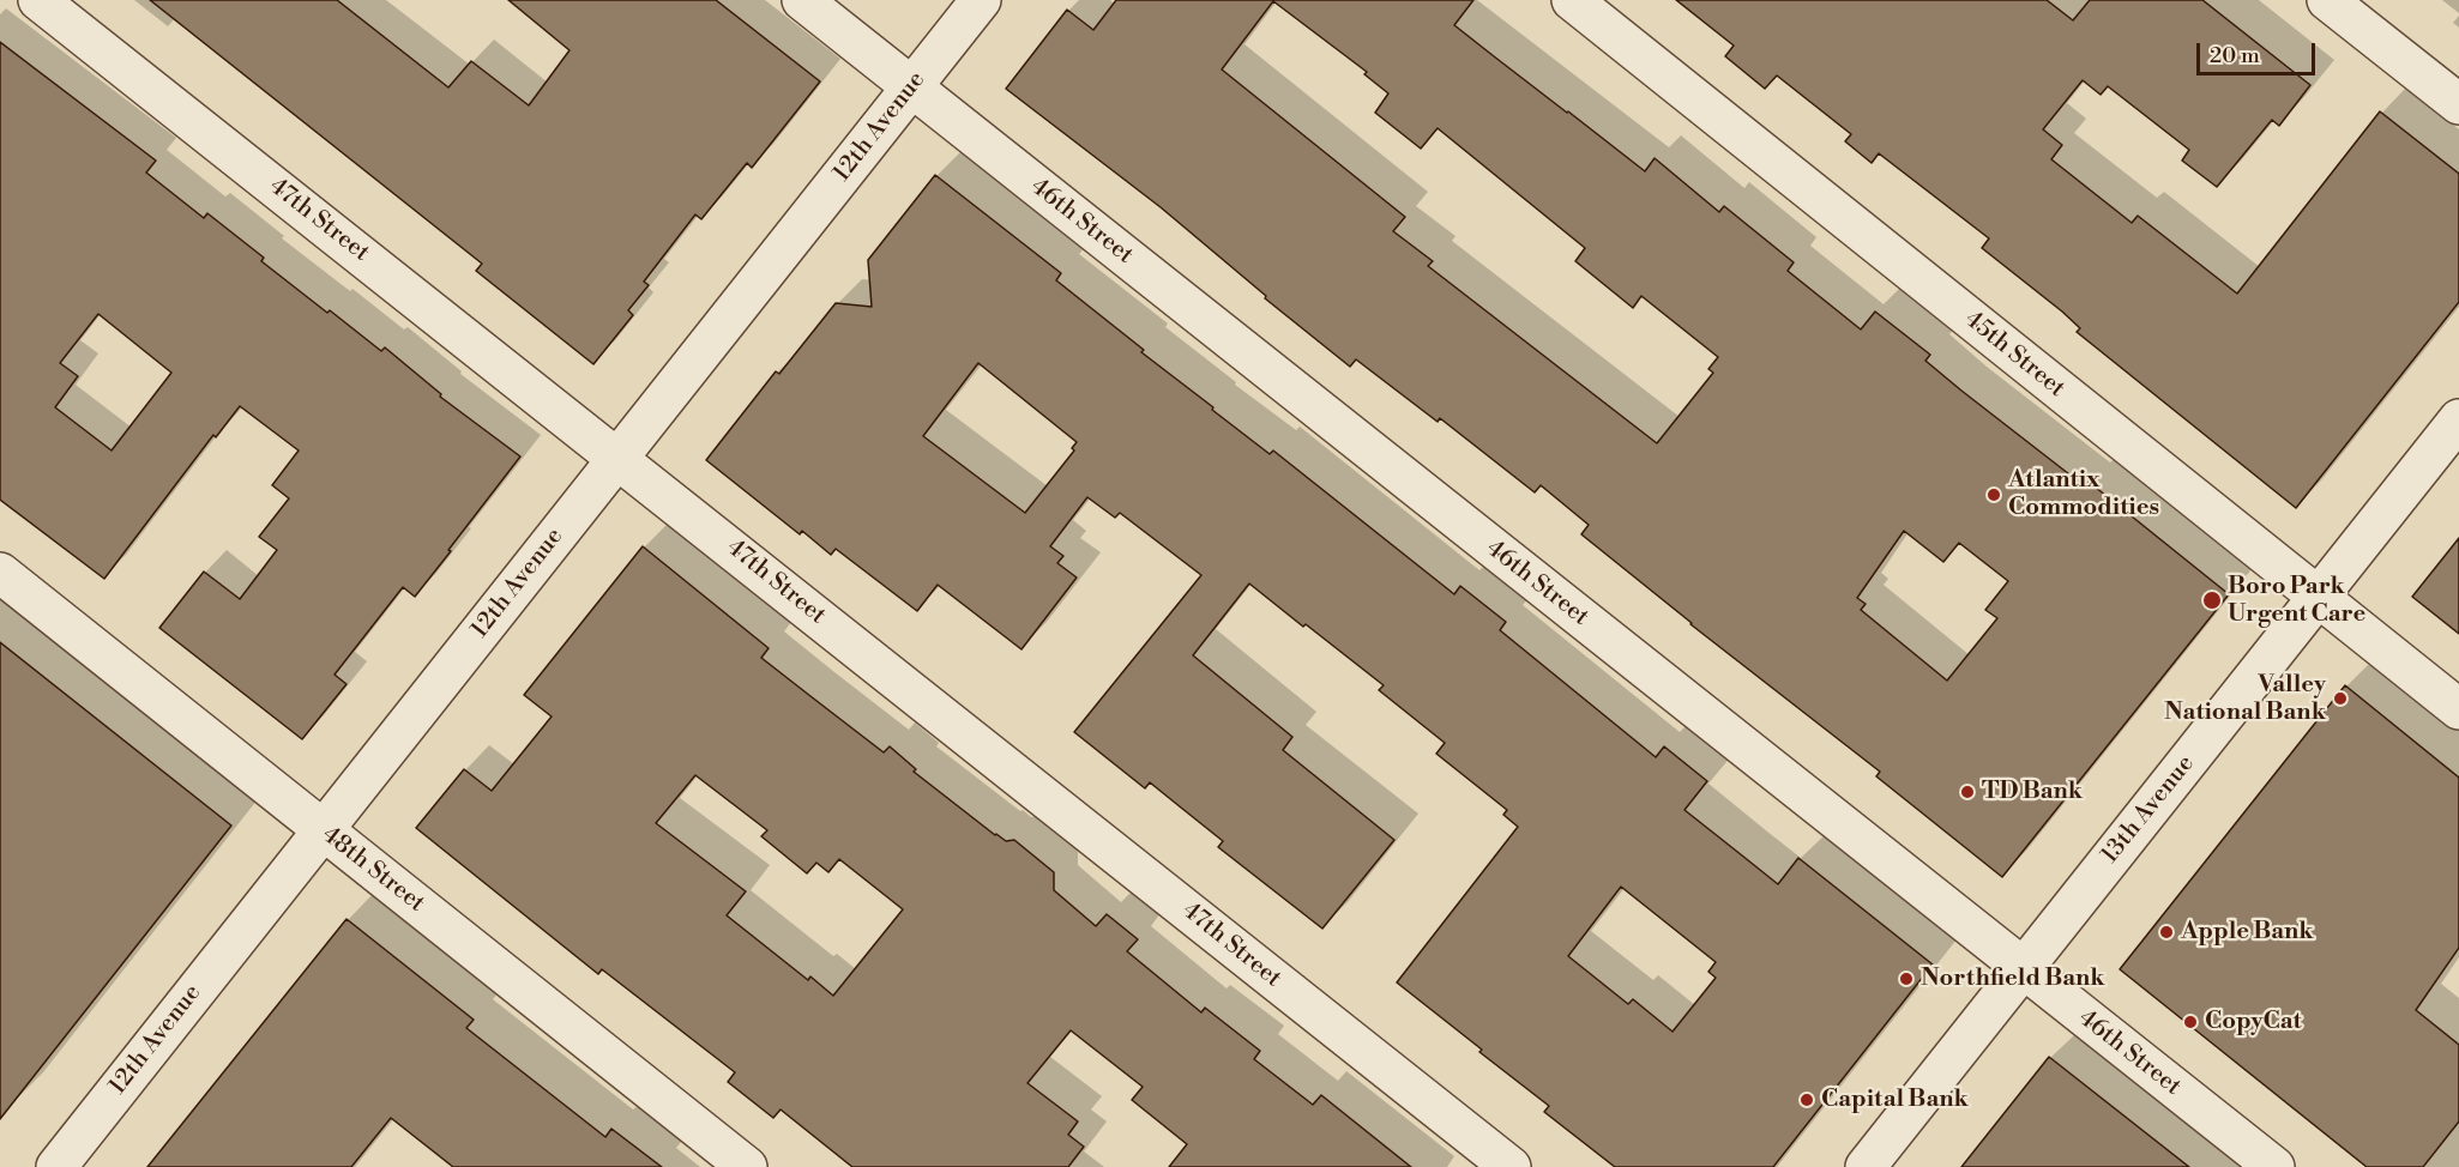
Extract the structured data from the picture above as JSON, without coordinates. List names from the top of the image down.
{
  "streets": {
    "street": [
      "12th Avenue",
      "47th Street",
      "46th Street",
      "45th Street",
      "13th Avenue",
      "48th Street"
    ]
  },
  "crossings": [
    ["12th Avenue", "47th Street"],
    ["12th Avenue", "46th Street"],
    ["12th Avenue", "48th Street"],
    ["46th Street", "13th Avenue"],
    ["45th Street", "13th Avenue"]
  ],
  "places": [
    "Atlantix Commodities",
    "Boro Park Urgent Care",
    "Valley National Bank",
    "TD Bank",
    "Apple Bank",
    "Northfield Bank",
    "CopyCat",
    "Capital Bank"
  ],
  "scale_bar": "20 m"
}
